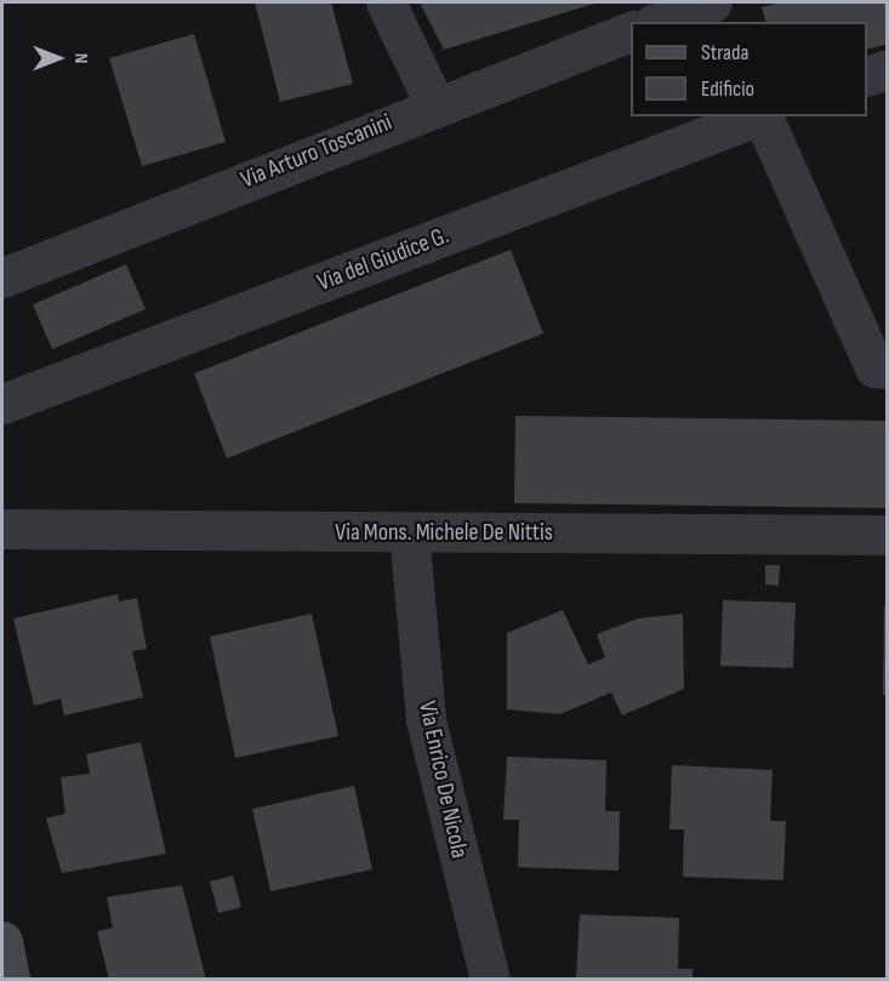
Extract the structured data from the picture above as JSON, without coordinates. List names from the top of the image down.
{
  "streets": {
    "street": [
      "Via Arturo Toscanini",
      "Via del Giudice G.",
      "Via Mons. Michele De Nittis",
      "Via Enrico De Nicola"
    ]
  },
  "crossings": [
    ["Via Mons. Michele De Nittis", "Via Enrico De Nicola"]
  ],
  "legend": ["Strada", "Edificio"],
  "north": "right"
}
